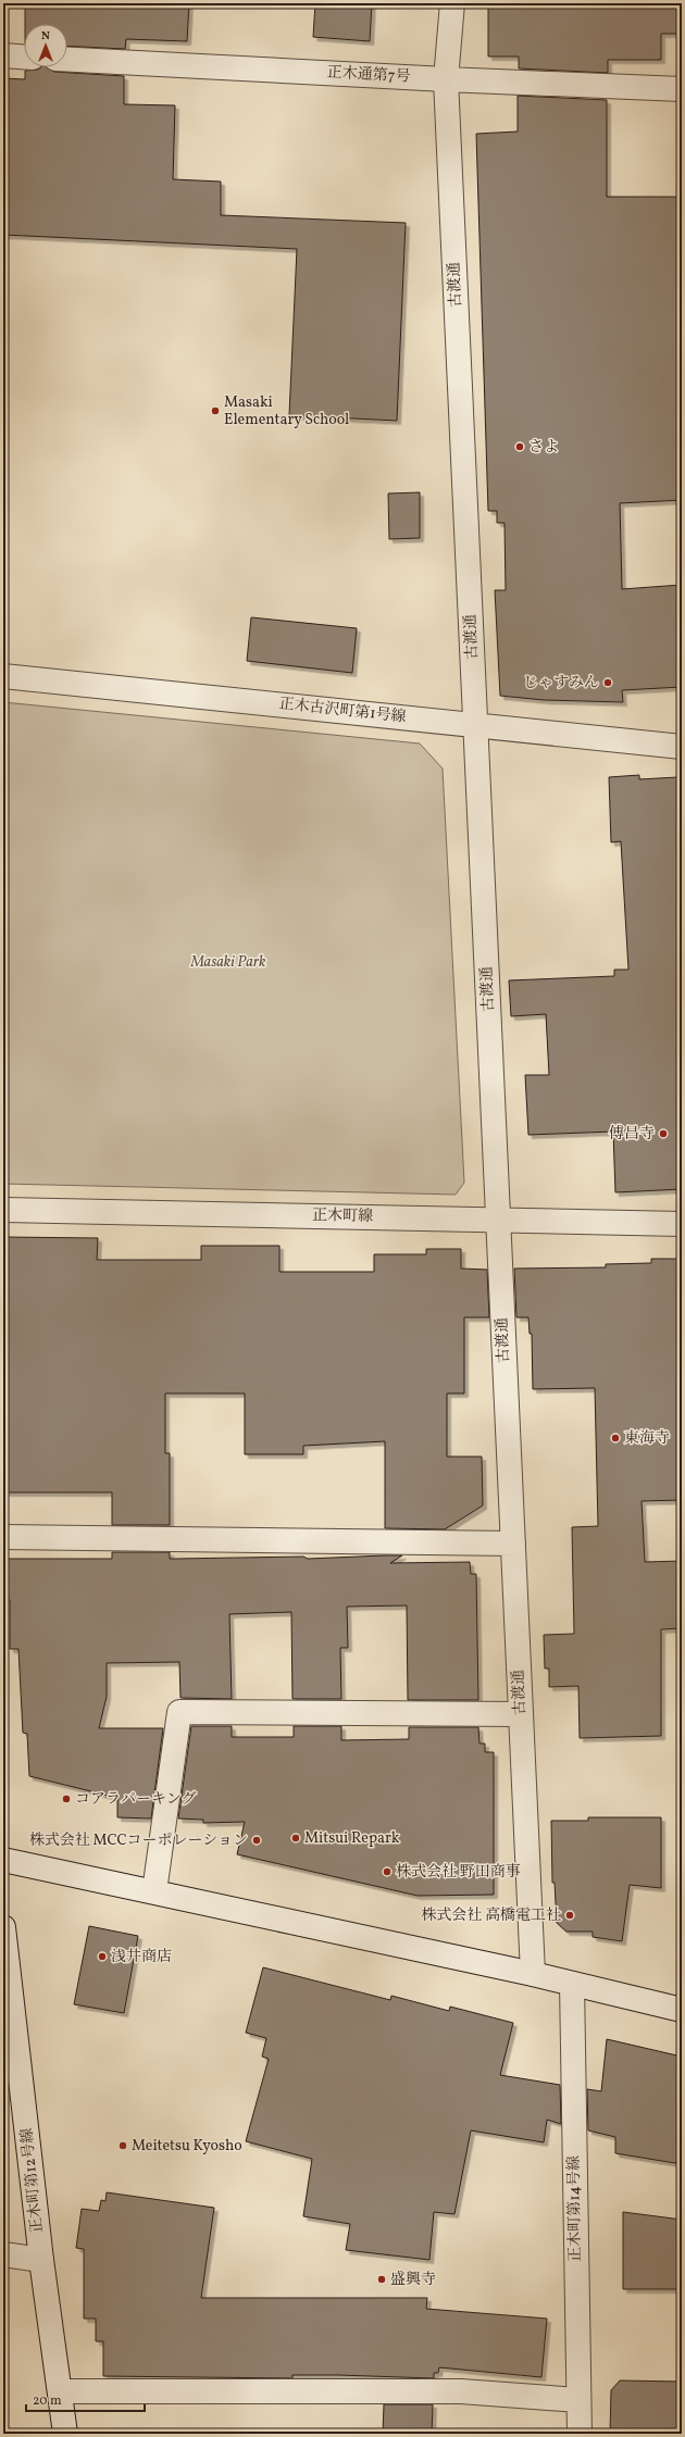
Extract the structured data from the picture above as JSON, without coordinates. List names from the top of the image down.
{
  "streets": {
    "street": [
      "正木通第7号",
      "古渡通",
      "正木古沢町第1号線",
      "正木町線",
      "正木町第12号線",
      "正木町第14号線"
    ]
  },
  "crossings": [
    ["正木通第7号", "古渡通"],
    ["古渡通", "正木古沢町第1号線"],
    ["古渡通", "正木町線"]
  ],
  "parks": ["Masaki Park"],
  "places": [
    "Masaki Elementary School",
    "さよ",
    "じゃすみん",
    "傅昌寺",
    "東海寺",
    "コアラパーキング",
    "Mitsui Repark",
    "株式会社 MCCコーポレーション",
    "株式会社 野田商事",
    "株式会社 高橋電工社",
    "浅井商店",
    "Meitetsu Kyosho",
    "盛興寺"
  ],
  "scale_bar": "20 m",
  "north": "top"
}
